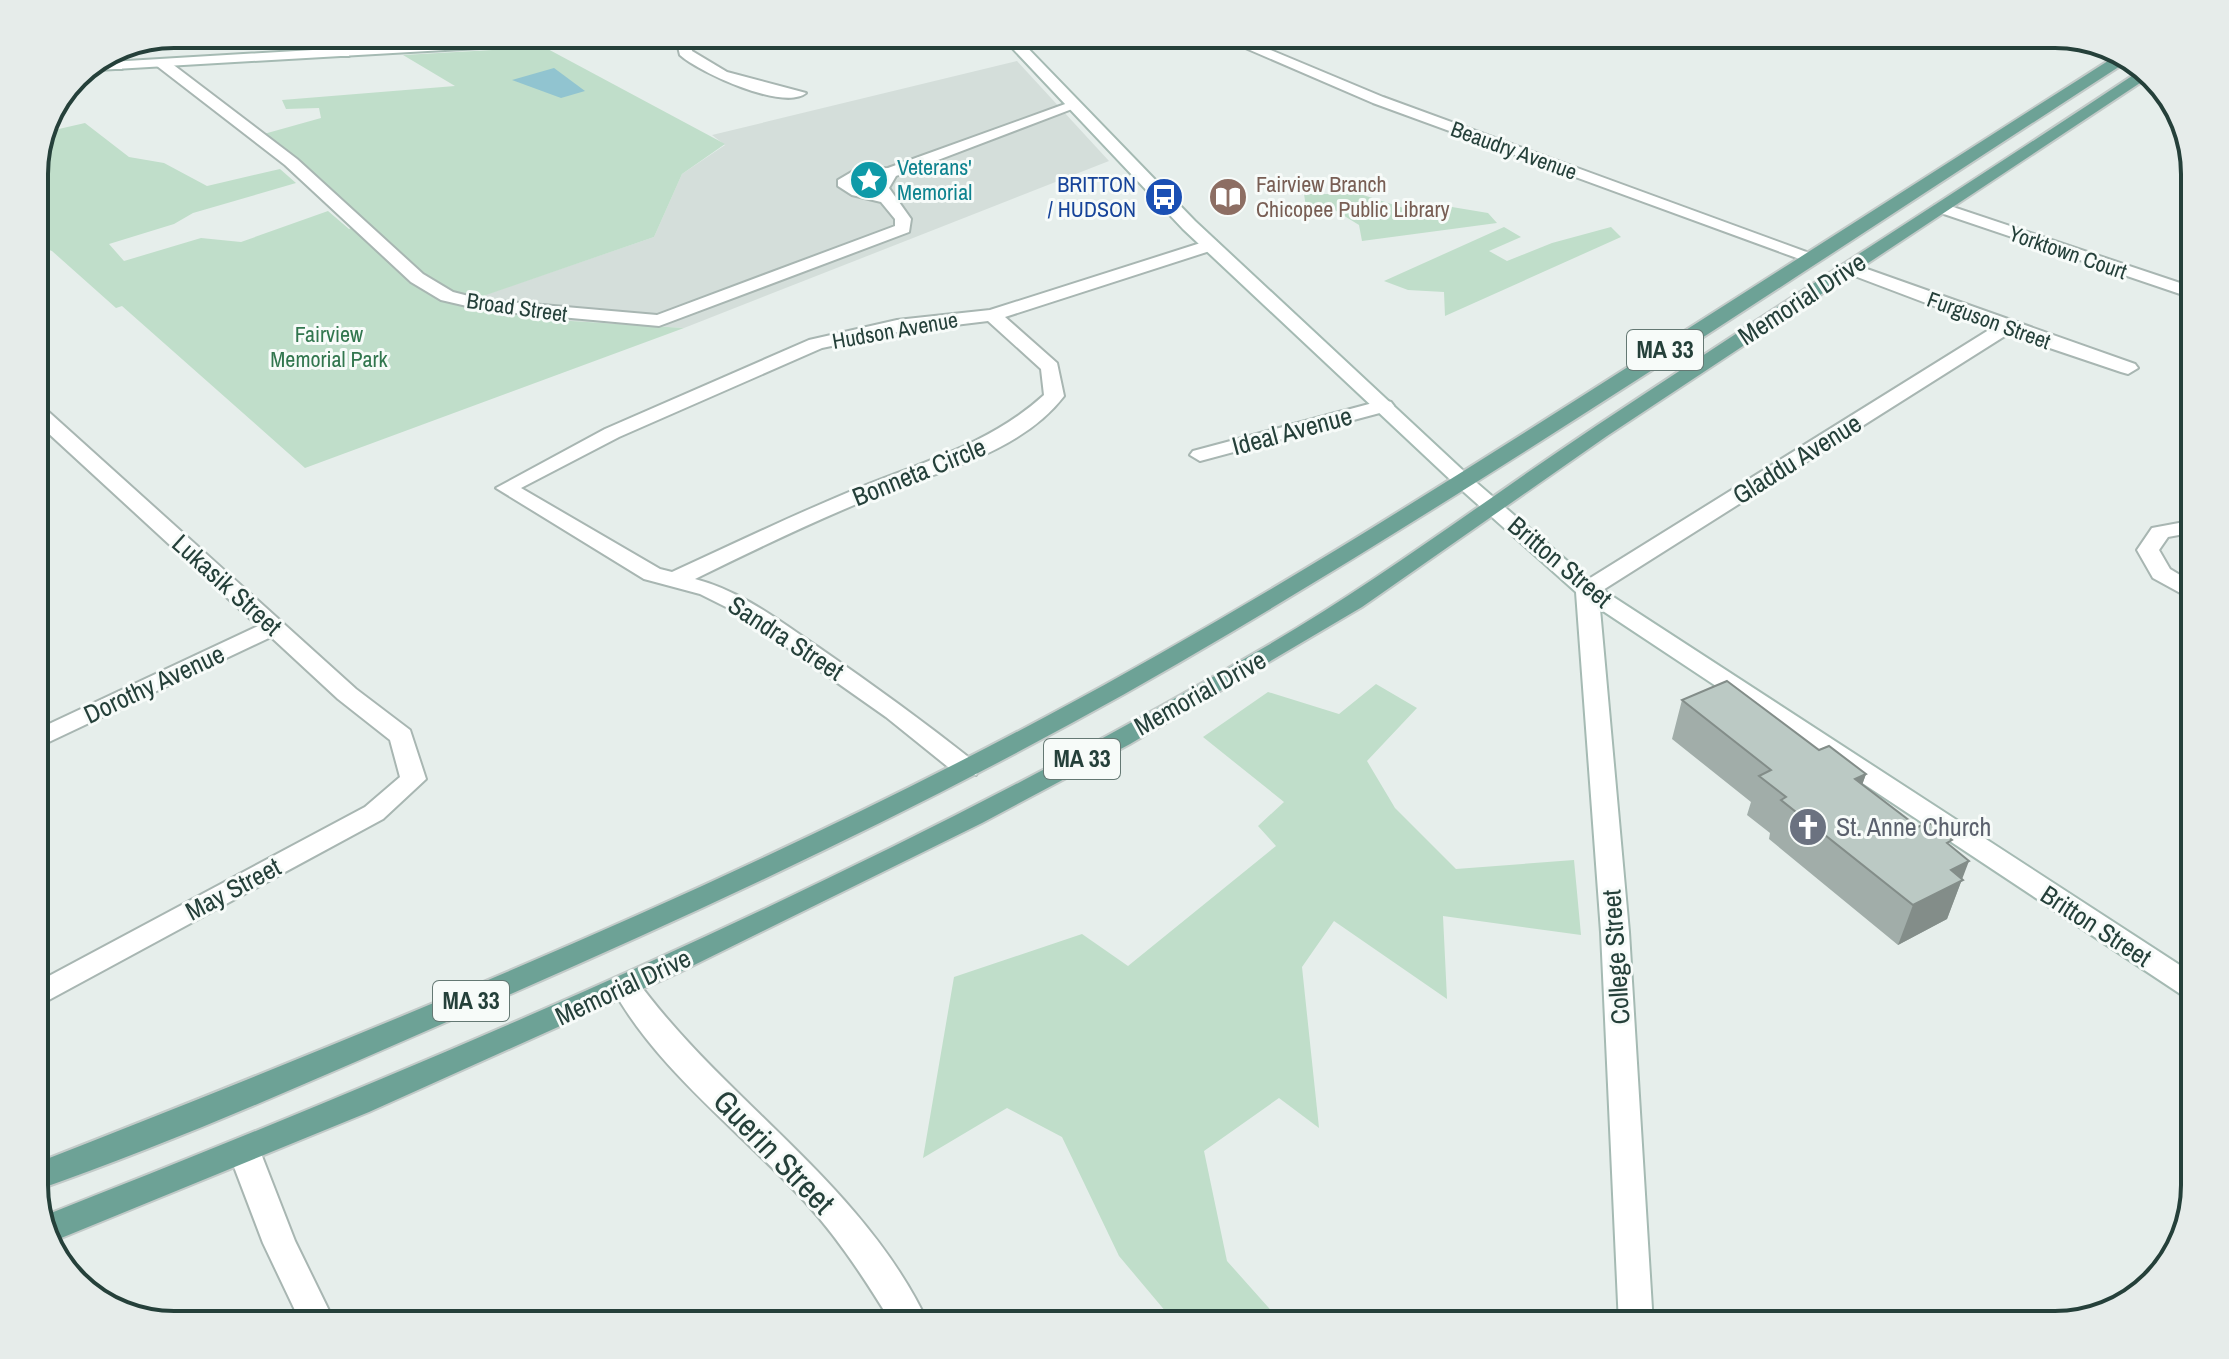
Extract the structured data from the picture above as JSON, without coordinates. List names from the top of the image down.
{
  "streets": {
    "main road": ["Memorial Drive", "MA 33"],
    "street": [
      "Beaudry Avenue",
      "Yorktown Court",
      "Broad Street",
      "Furguson Street",
      "Hudson Avenue",
      "Ideal Avenue",
      "Gladdu Avenue",
      "Bonneta Circle",
      "Britton Street",
      "Lukasik Street",
      "Sandra Street",
      "Dorothy Avenue",
      "May Street",
      "College Street",
      "Guerin Street"
    ]
  },
  "crossings": [
    ["Beaudry Avenue", "Memorial Drive"],
    ["Yorktown Court", "Memorial Drive"],
    ["Memorial Drive", "Furguson Street"],
    ["Memorial Drive", "Britton Street"],
    ["Memorial Drive", "Sandra Street"],
    ["Memorial Drive", "Guerin Street"],
    ["Furguson Street", "Gladdu Avenue"],
    ["Hudson Avenue", "Bonneta Circle"],
    ["Hudson Avenue", "Britton Street"],
    ["Hudson Avenue", "Sandra Street"],
    ["Ideal Avenue", "Britton Street"],
    ["Gladdu Avenue", "Britton Street"],
    ["Gladdu Avenue", "College Street"],
    ["Bonneta Circle", "Sandra Street"],
    ["Britton Street", "College Street"],
    ["Lukasik Street", "Dorothy Avenue"],
    ["Lukasik Street", "May Street"]
  ],
  "parks": ["Fairview Memorial Park"],
  "places": {
    "place": ["Veterans' Memorial"],
    "bus stop": ["BRITTON / HUDSON"],
    "library": ["Fairview Branch Chicopee Public Library"],
    "church": ["St. Anne Church"]
  }
}
